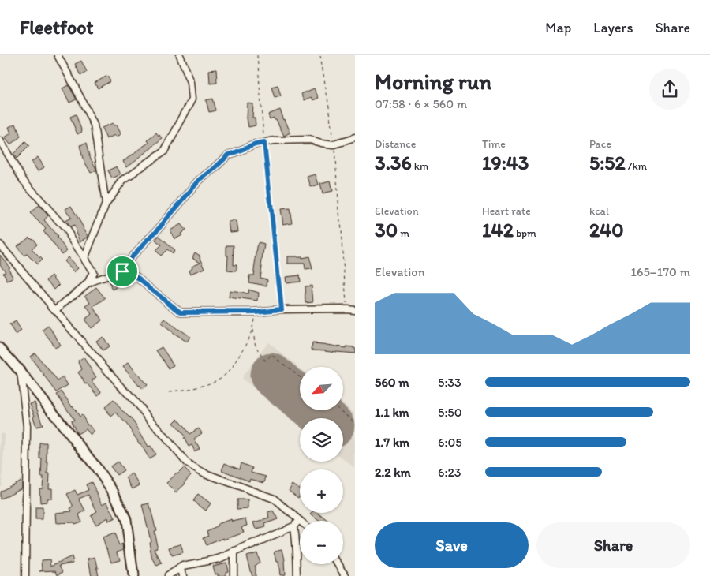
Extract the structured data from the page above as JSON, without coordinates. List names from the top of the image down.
{
  "north": "bottom left",
  "page": {
    "header": "Fleetfoot",
    "nav": ["Map", "Layers", "Share"],
    "heading": ["Morning run", "07:58 · 6 × 560 m"],
    "stats": [
      ["Distance", "3.36 km"],
      ["Time", "19:43"],
      ["Pace", "5:52 /km"],
      ["Elevation", "30 m"],
      ["Heart rate", "142 bpm"],
      ["kcal", "240"]
    ],
    "chart": ["Elevation", "165–170 m"],
    "map_buttons": ["+", "−"],
    "list": [
      {
        "name": "560 m",
        "note": "5:33"
      },
      {
        "name": "1.1 km",
        "note": "5:50"
      },
      {
        "name": "1.7 km",
        "note": "6:05"
      },
      {
        "name": "2.2 km",
        "note": "6:23"
      }
    ],
    "buttons": ["Save", "Share"]
  }
}
